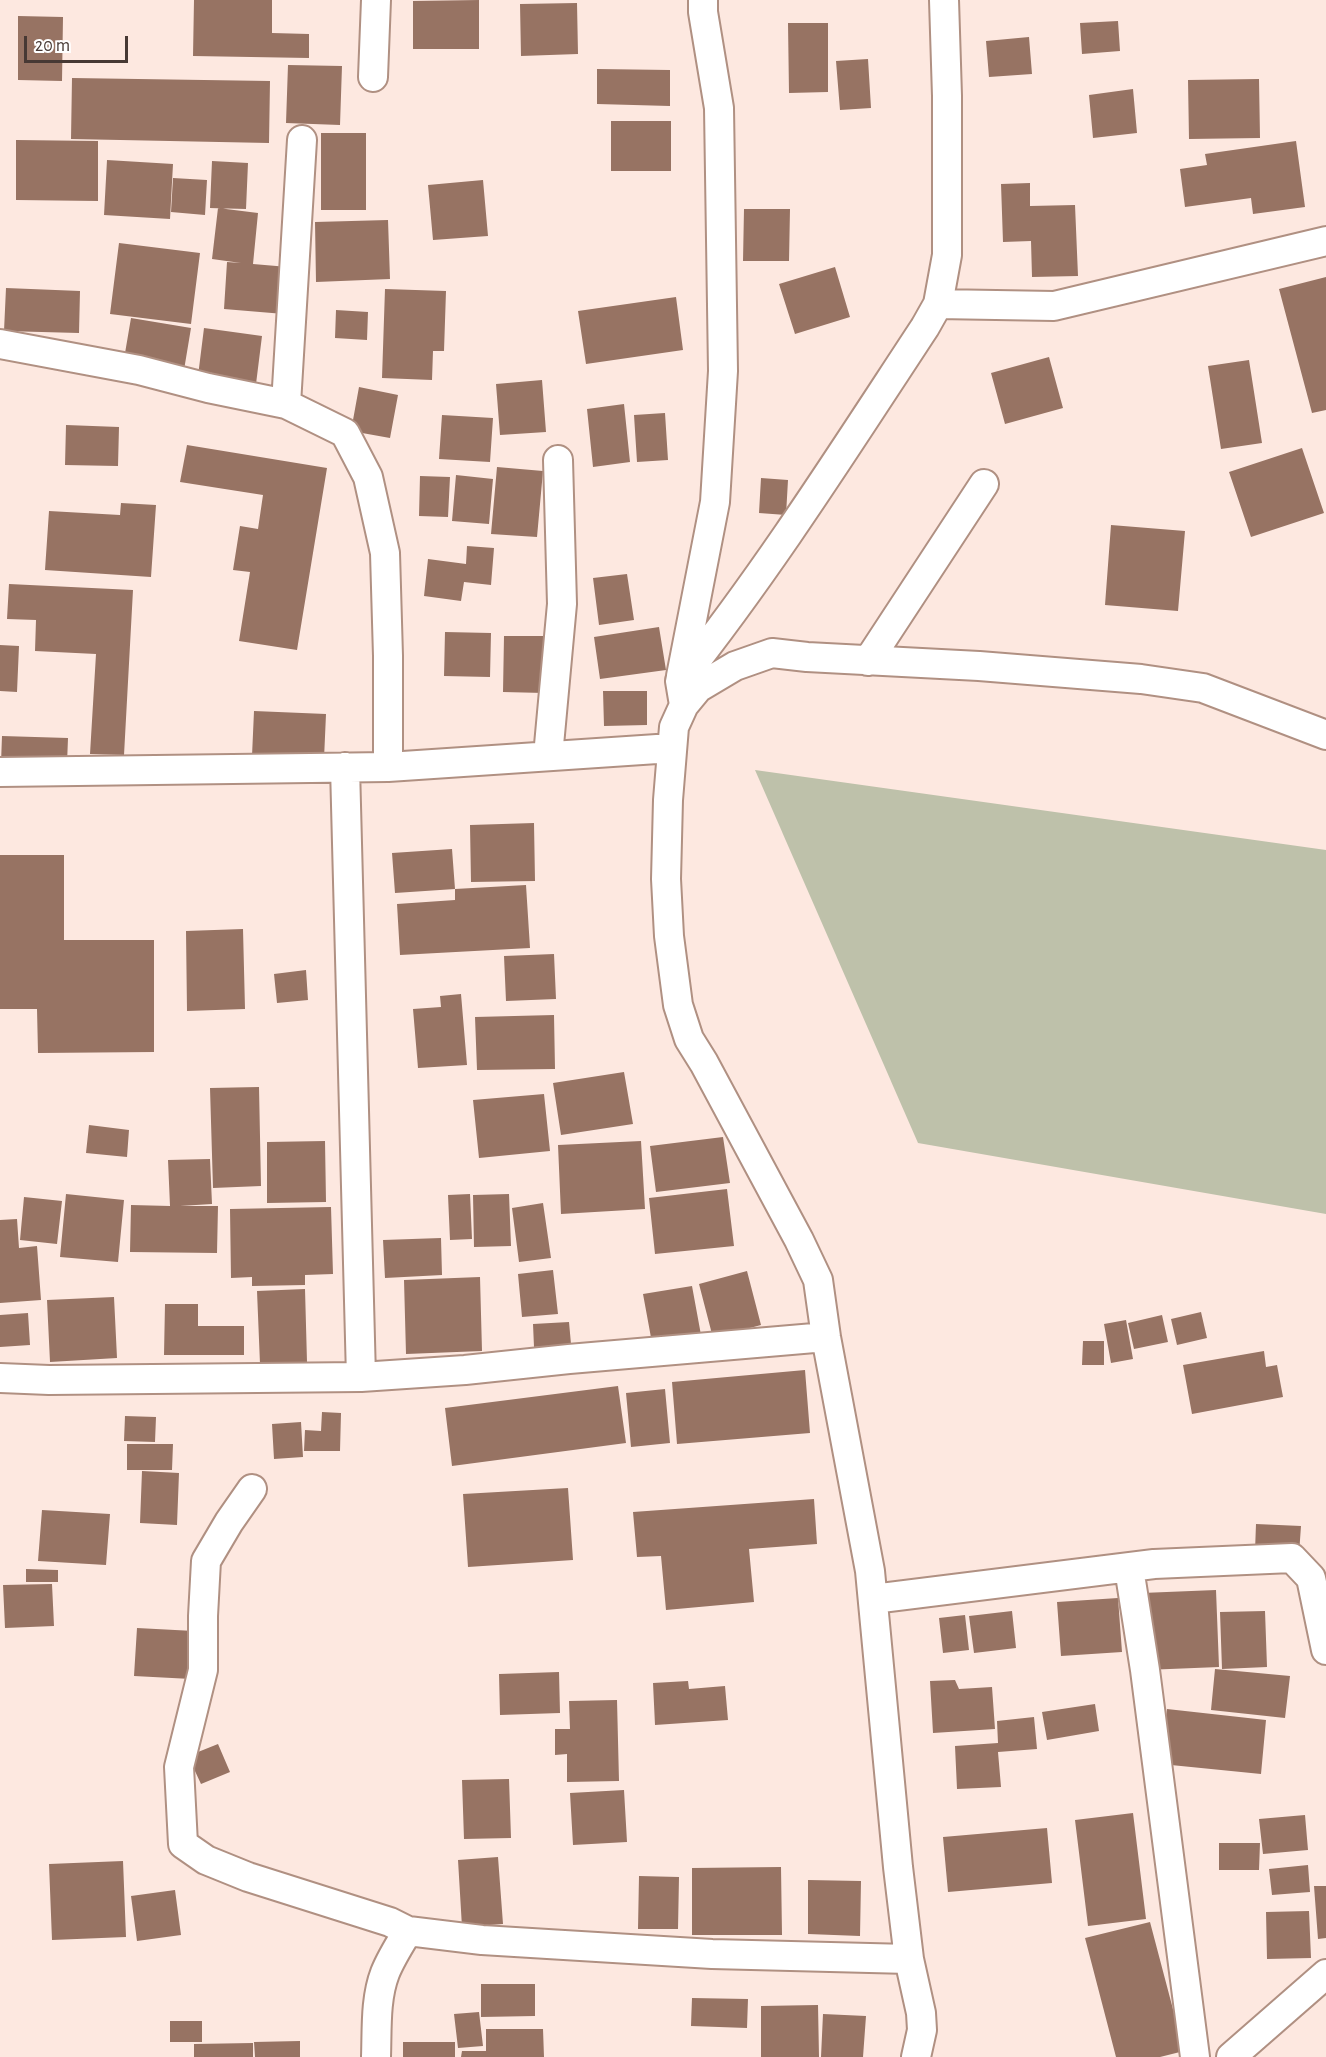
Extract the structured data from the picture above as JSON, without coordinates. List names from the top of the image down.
{
  "scale_bar": "20 m"
}
